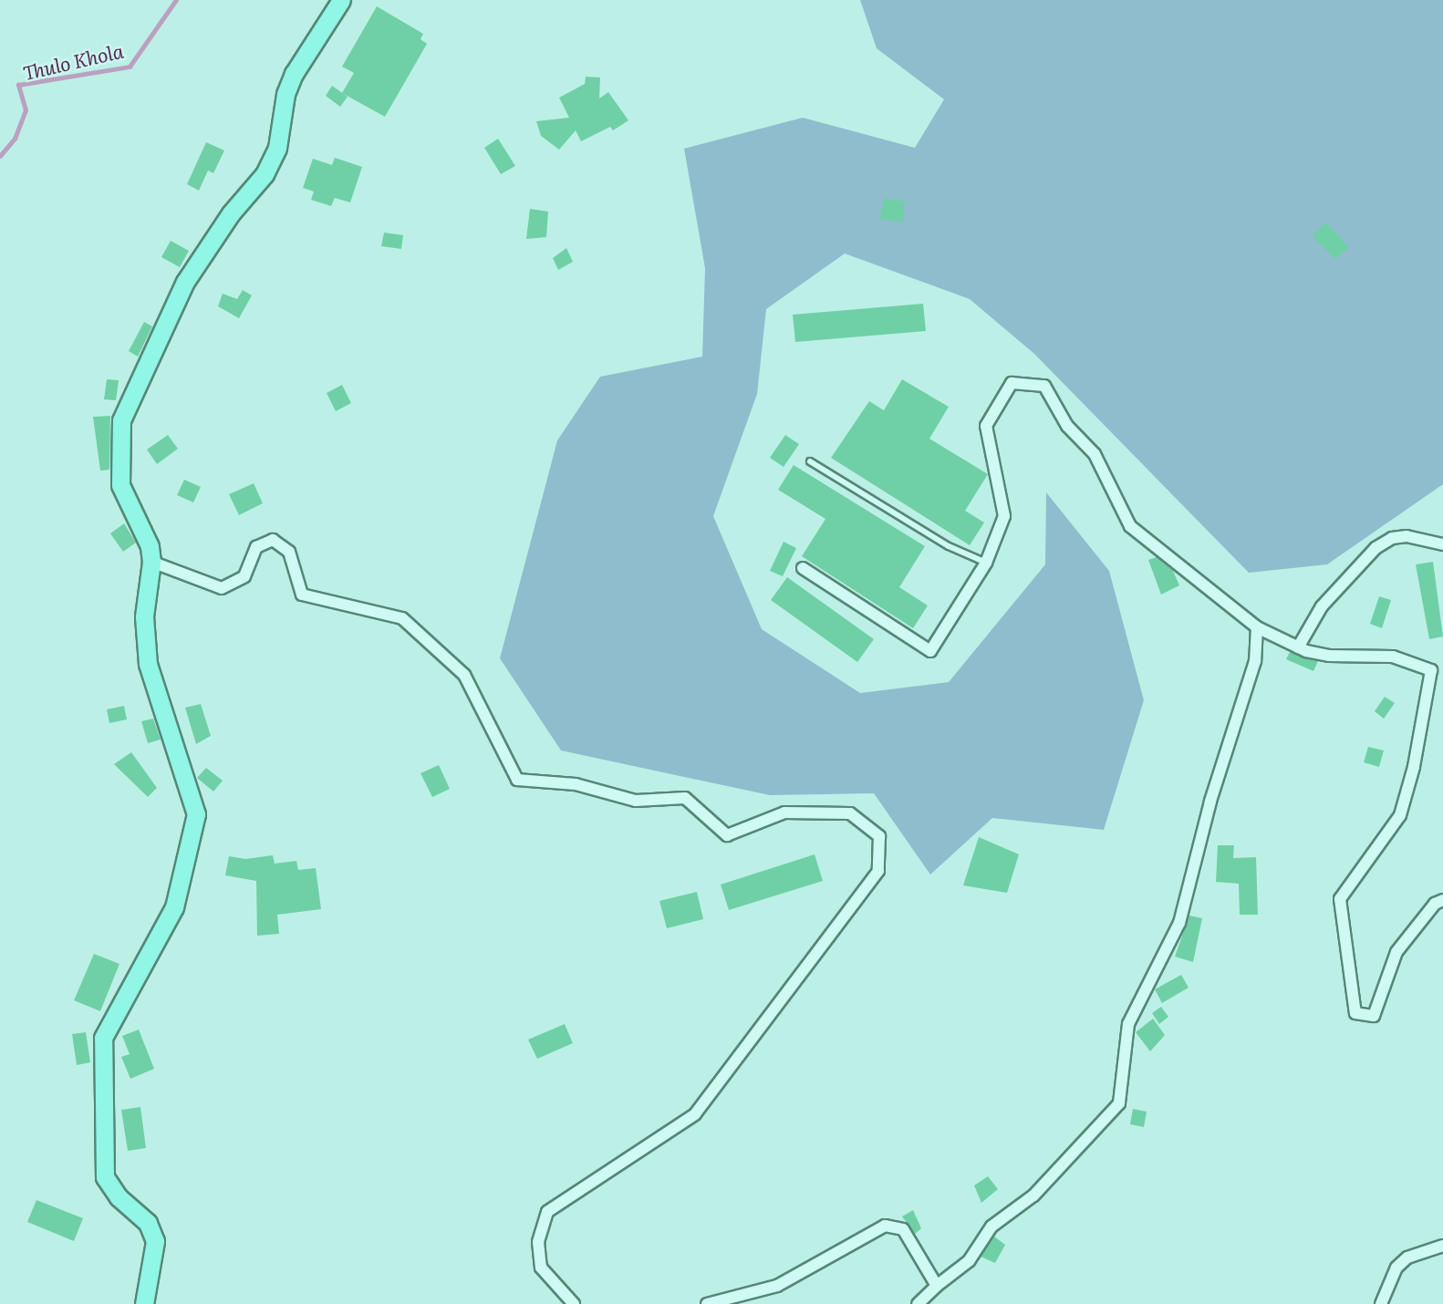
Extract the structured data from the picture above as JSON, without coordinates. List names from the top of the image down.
{
  "water": ["Thulo Khola"]
}
